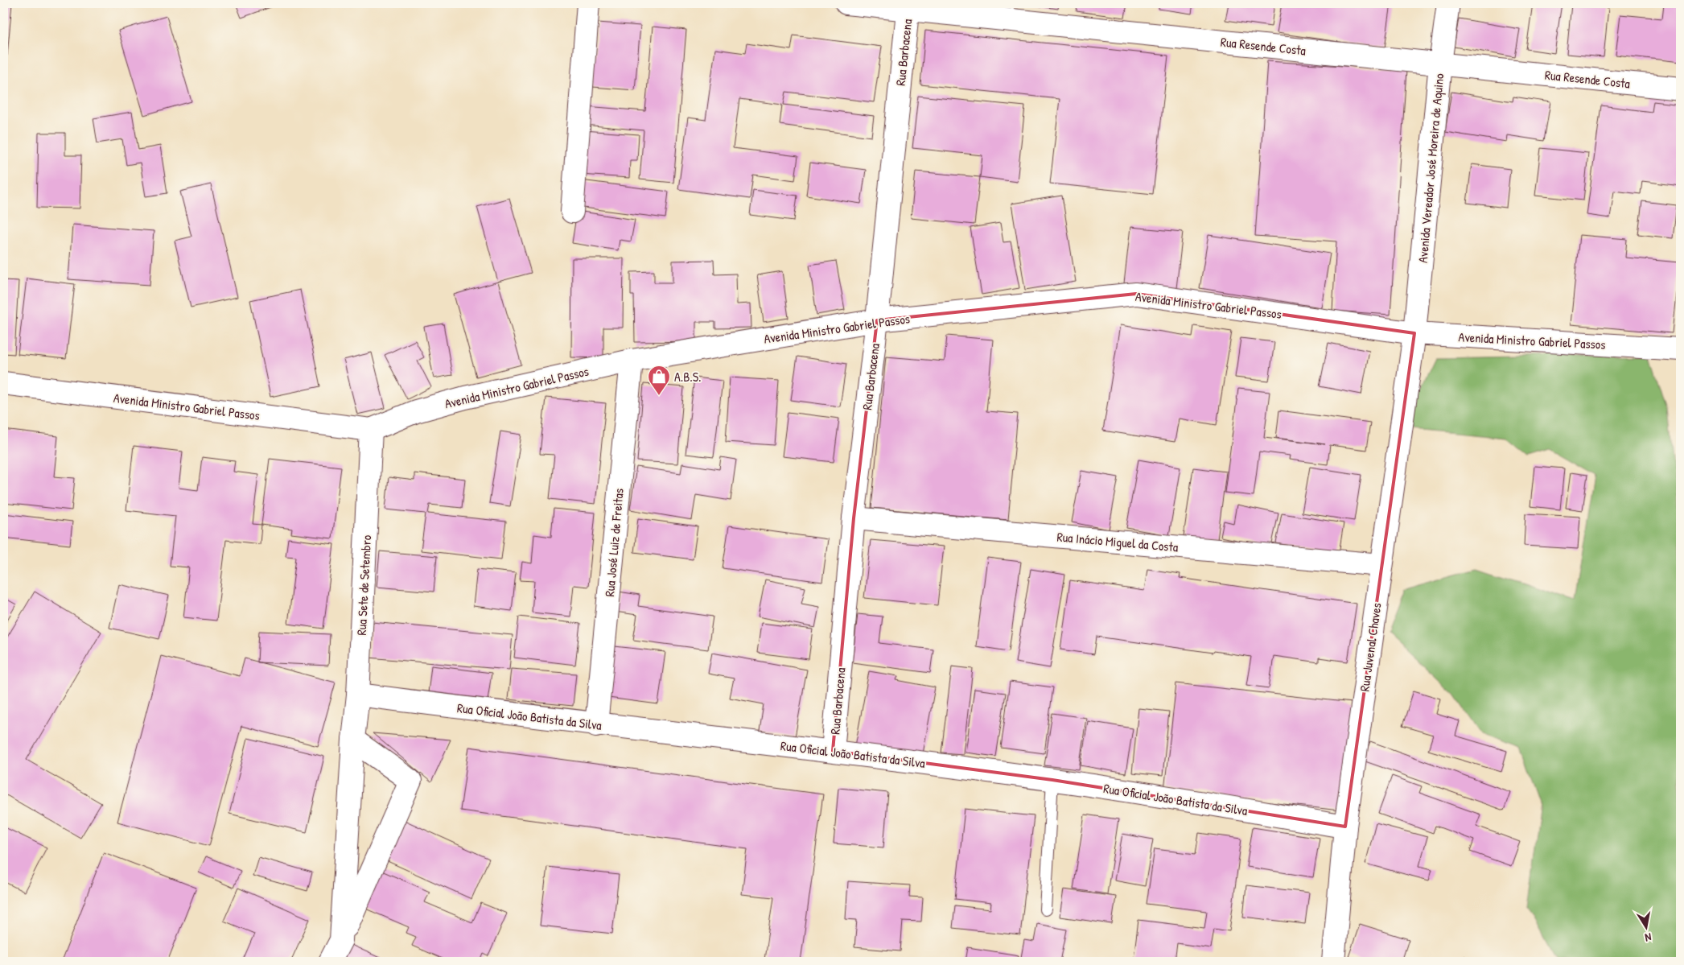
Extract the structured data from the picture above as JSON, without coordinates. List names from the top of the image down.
{
  "streets": {
    "street": [
      "Rua Resende Costa",
      "Rua Barbacena",
      "Avenida Vereador José Moreira de Aquino",
      "Avenida Ministro Gabriel Passos",
      "Rua Inácio Miguel da Costa",
      "Rua José Luiz de Freitas",
      "Rua Sete de Setembro",
      "Rua Juvenal Chaves",
      "Rua Oficial João Batista da Silva"
    ]
  },
  "crossings": [
    ["Rua Resende Costa", "Rua Barbacena"],
    ["Rua Resende Costa", "Avenida Vereador José Moreira de Aquino"],
    ["Rua Barbacena", "Avenida Ministro Gabriel Passos"],
    ["Rua Barbacena", "Rua Inácio Miguel da Costa"],
    ["Rua Barbacena", "Rua Oficial João Batista da Silva"],
    ["Avenida Vereador José Moreira de Aquino", "Avenida Ministro Gabriel Passos"],
    ["Avenida Vereador José Moreira de Aquino", "Rua Juvenal Chaves"],
    ["Avenida Ministro Gabriel Passos", "Rua José Luiz de Freitas"],
    ["Avenida Ministro Gabriel Passos", "Rua Sete de Setembro"],
    ["Avenida Ministro Gabriel Passos", "Rua Juvenal Chaves"],
    ["Rua Inácio Miguel da Costa", "Rua Juvenal Chaves"],
    ["Rua José Luiz de Freitas", "Rua Oficial João Batista da Silva"],
    ["Rua Sete de Setembro", "Rua Oficial João Batista da Silva"],
    ["Rua Juvenal Chaves", "Rua Oficial João Batista da Silva"]
  ],
  "places": {
    "shop": ["A.B.S."]
  },
  "north": "bottom"
}
